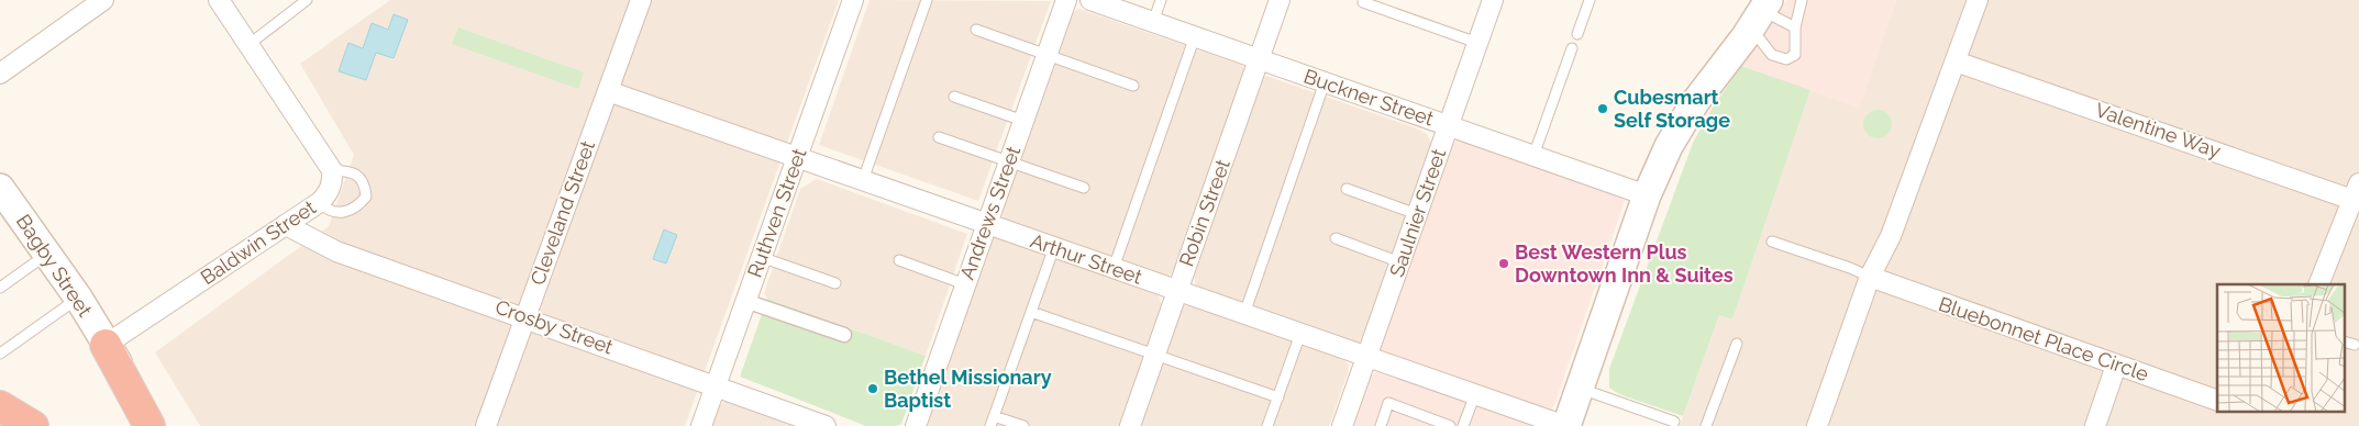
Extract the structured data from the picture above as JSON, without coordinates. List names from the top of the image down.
{
  "streets": {
    "main road": ["Bagby Street"],
    "street": [
      "Buckner Street",
      "Valentine Way",
      "Cleveland Street",
      "Ruthven Street",
      "Andrews Street",
      "Robin Street",
      "Saulnier Street",
      "Baldwin Street",
      "Arthur Street",
      "Crosby Street",
      "Bluebonnet Place Circle"
    ]
  },
  "crossings": [
    ["Buckner Street", "Robin Street"],
    ["Buckner Street", "Saulnier Street"],
    ["Cleveland Street", "Arthur Street"],
    ["Cleveland Street", "Crosby Street"],
    ["Ruthven Street", "Arthur Street"],
    ["Ruthven Street", "Crosby Street"],
    ["Andrews Street", "Arthur Street"],
    ["Robin Street", "Arthur Street"],
    ["Saulnier Street", "Arthur Street"],
    ["Baldwin Street", "Bagby Street"],
    ["Baldwin Street", "Crosby Street"]
  ],
  "places": ["Cubesmart Self Storage", "Best Western Plus Downtown Inn & Suites", "Bethel Missionary Baptist"]
}
